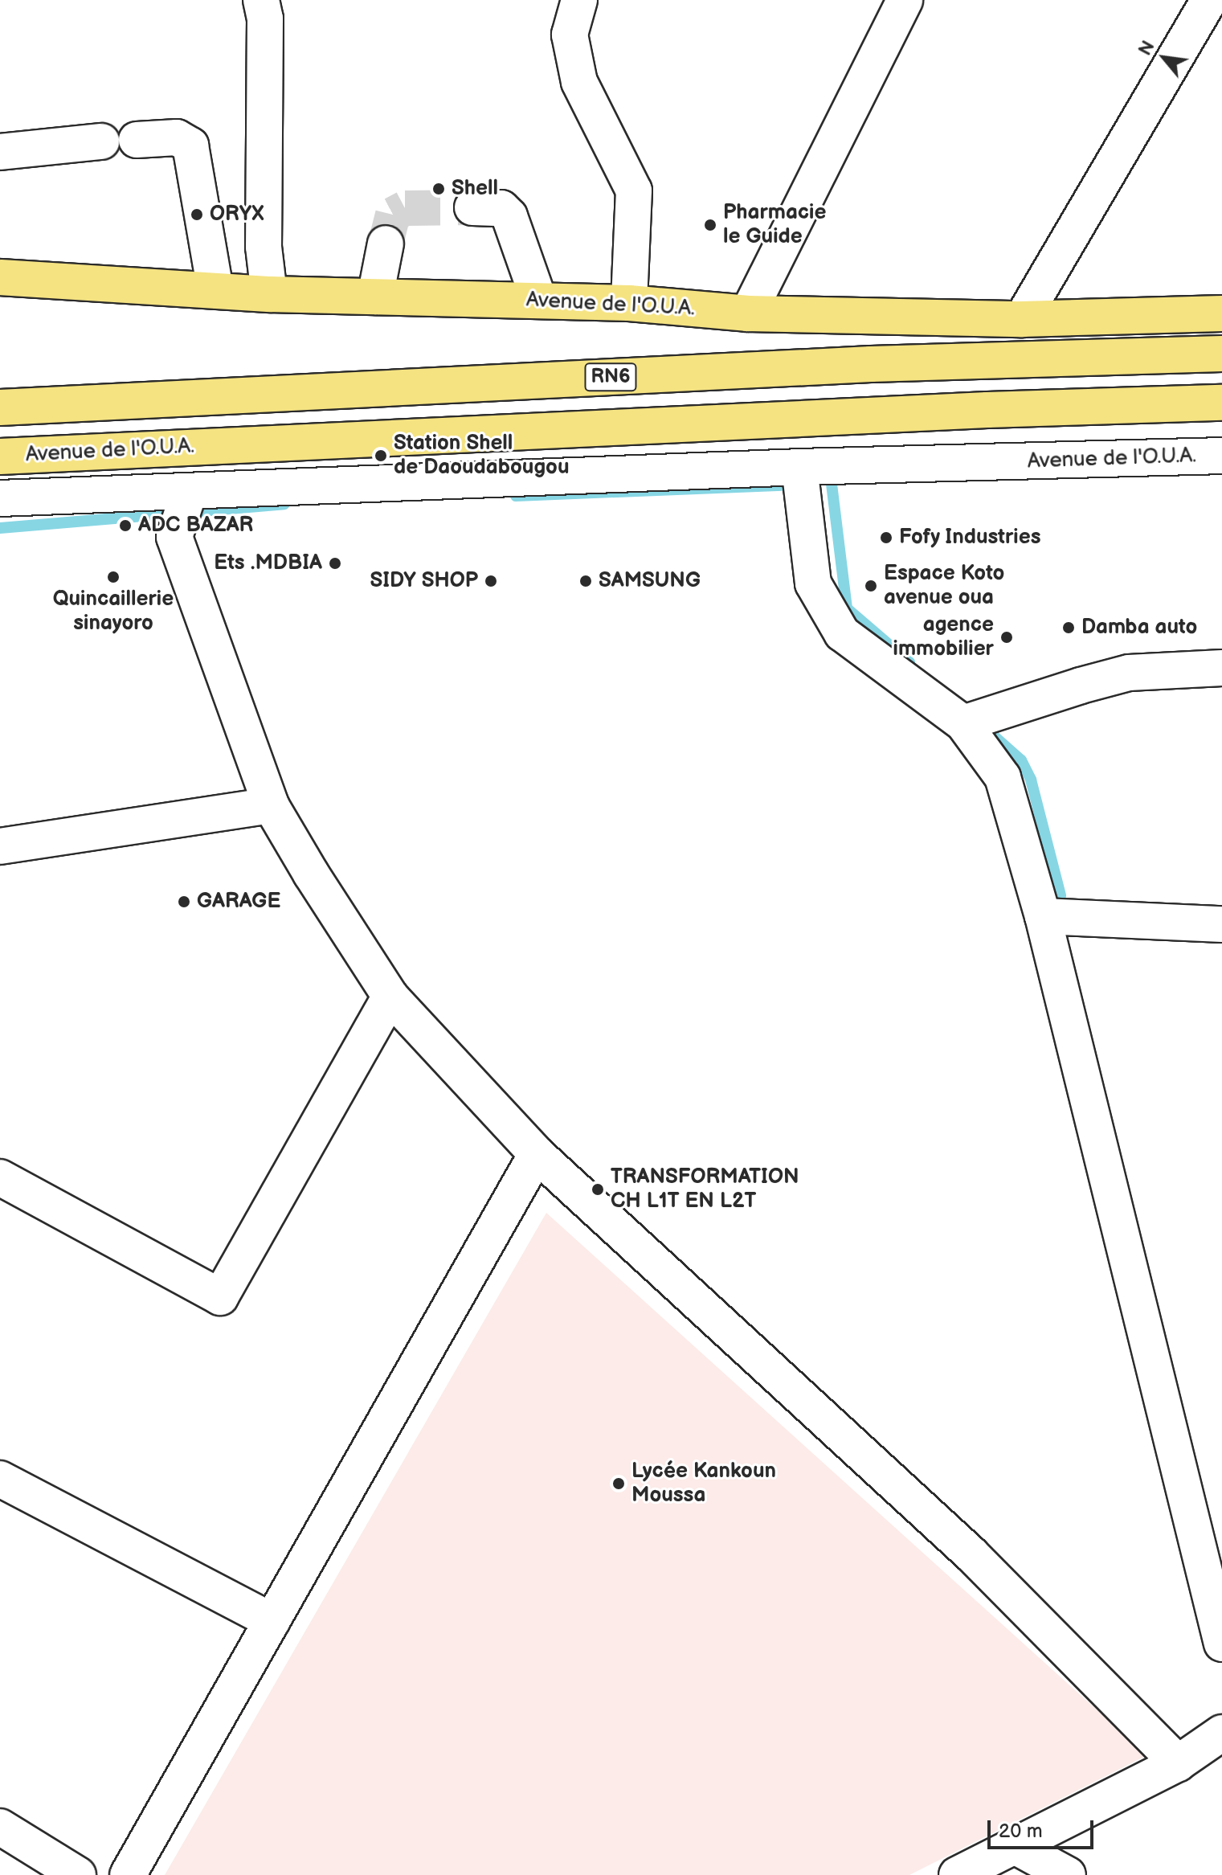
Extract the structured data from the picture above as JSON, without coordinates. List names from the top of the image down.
{
  "streets": {
    "main road": ["Avenue de l'O.U.A.", "RN6"]
  },
  "places": [
    "Shell",
    "ORYX",
    "Pharmacie le Guide",
    "Station Shell de Daoudabougou",
    "ADC BAZAR",
    "Fofy Industries",
    "Ets .MDBIA",
    "Quincaillerie sinayoro",
    "SIDY SHOP",
    "SAMSUNG",
    "Espace Koto avenue oua",
    "Damba auto",
    "agence immobilier",
    "GARAGE",
    "TRANSFORMATION CH L1T EN L2T",
    "Lycée Kankoun Moussa"
  ],
  "scale_bar": "20 m",
  "north": "top left"
}
